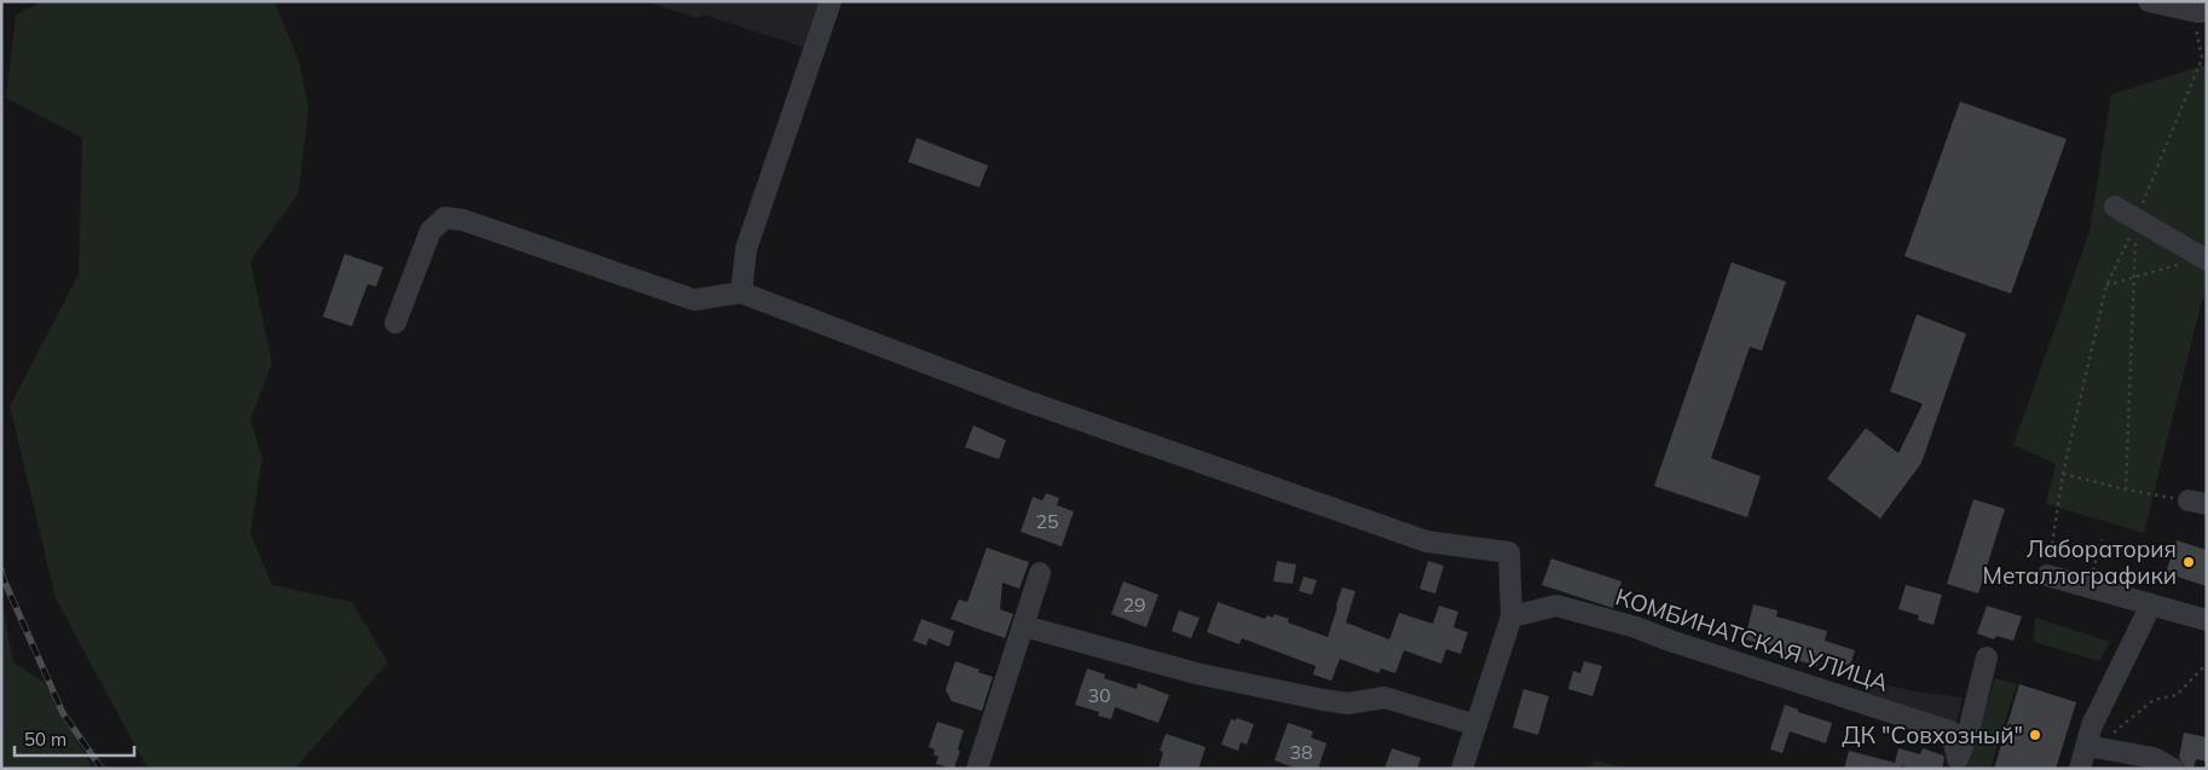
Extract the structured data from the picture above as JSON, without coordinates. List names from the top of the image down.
{
  "streets": {
    "street": ["КОМБИНАТСКАЯ УЛИЦА"]
  },
  "places": ["Лаборатория Металлографики", "ДК \"Совхозный\""],
  "house_numbers": [
    "25",
    "29",
    "30",
    "38"
  ],
  "scale_bar": "50 m"
}
